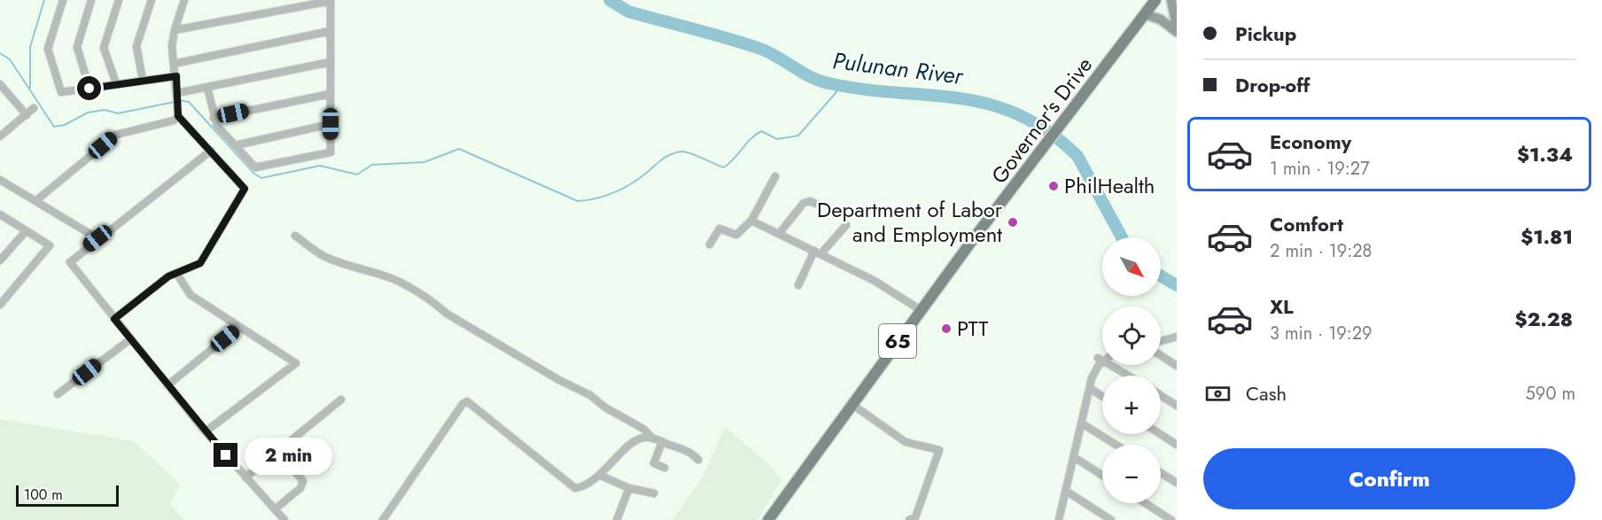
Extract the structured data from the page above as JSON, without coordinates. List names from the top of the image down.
{
  "streets": {
    "main road": ["Governor's Drive", "65"]
  },
  "water": ["Pulunan River"],
  "places": ["PhilHealth", "Department of Labor and Employment", "PTT"],
  "scale_bar": "100 m",
  "north": "bottom right",
  "page": {
    "banner": ["Pickup", "Drop-off"],
    "list": [
      {
        "name": "Economy",
        "note": "1 min · 19:27",
        "value": "$1.34"
      },
      {
        "name": "Comfort",
        "note": "2 min · 19:28",
        "value": "$1.81"
      },
      {
        "name": "XL",
        "note": "3 min · 19:29",
        "value": "$2.28"
      }
    ],
    "map_buttons": ["+", "−"],
    "pay": ["Cash", "590 m"],
    "bubble": "2 min",
    "buttons": "Confirm",
    "scale": "100 m"
  }
}
